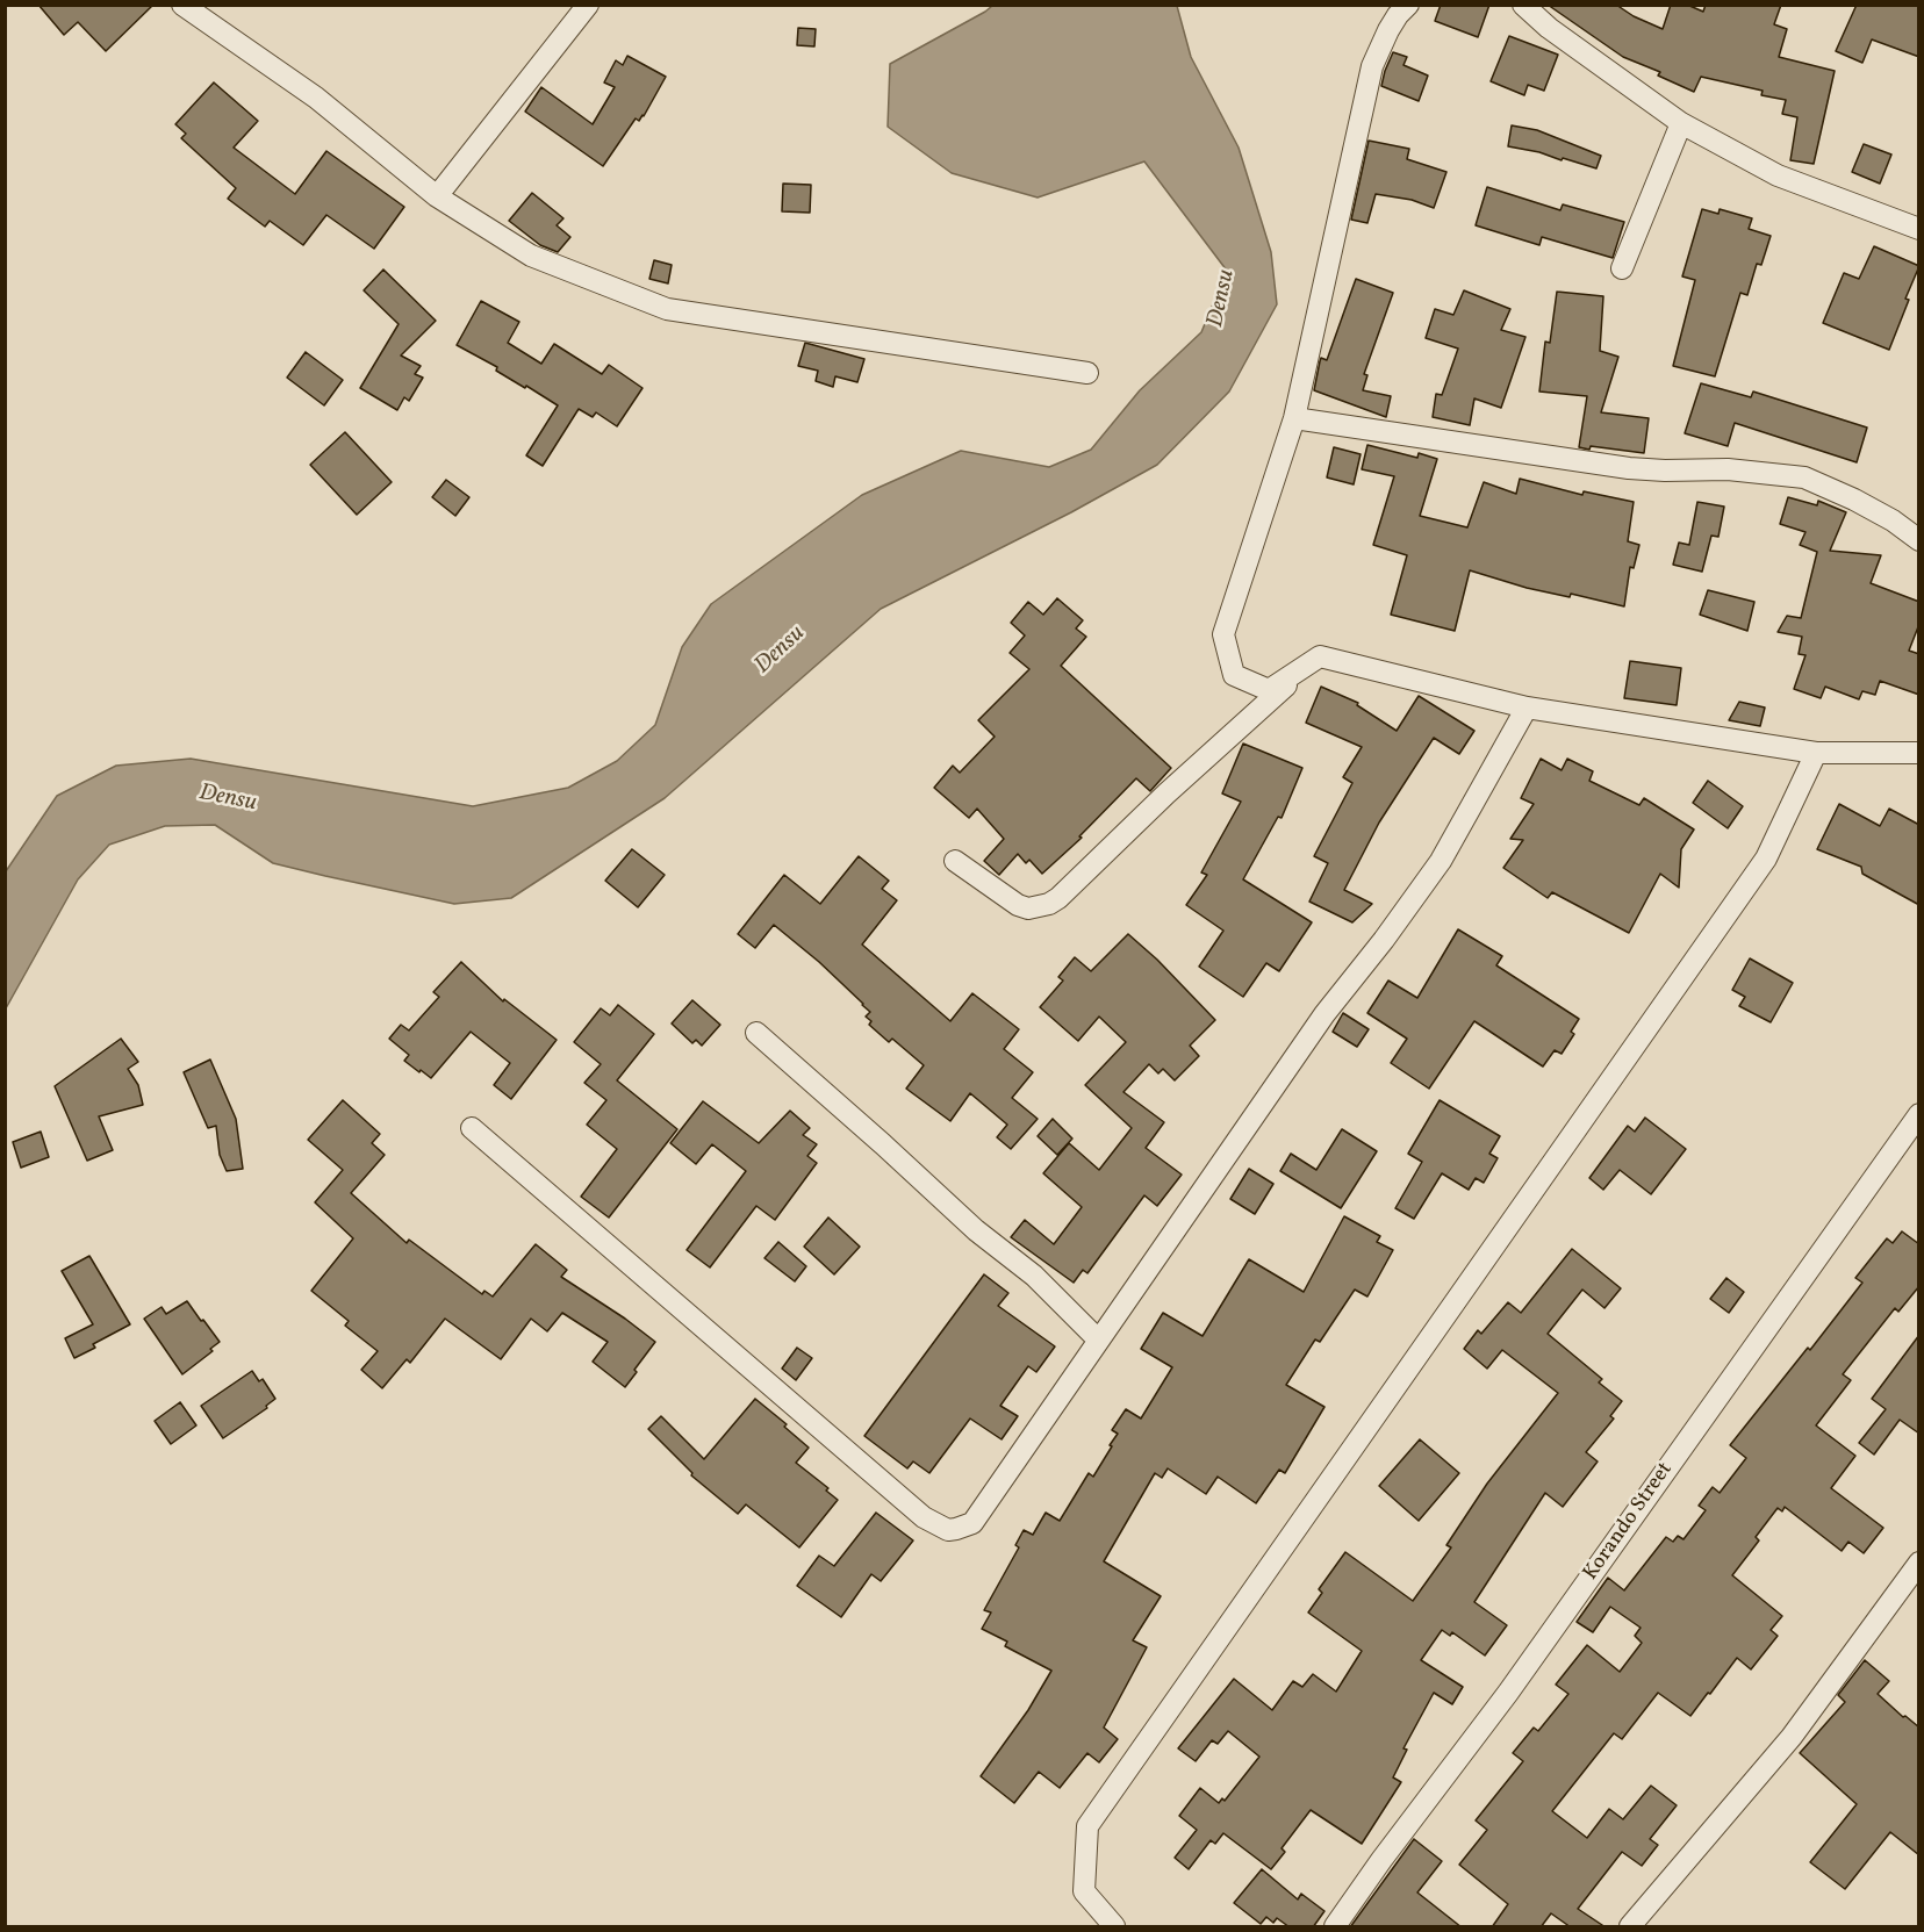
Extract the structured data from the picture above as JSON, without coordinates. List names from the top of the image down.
{
  "streets": {
    "street": ["Korando Street"]
  },
  "water": ["Densu"]
}
